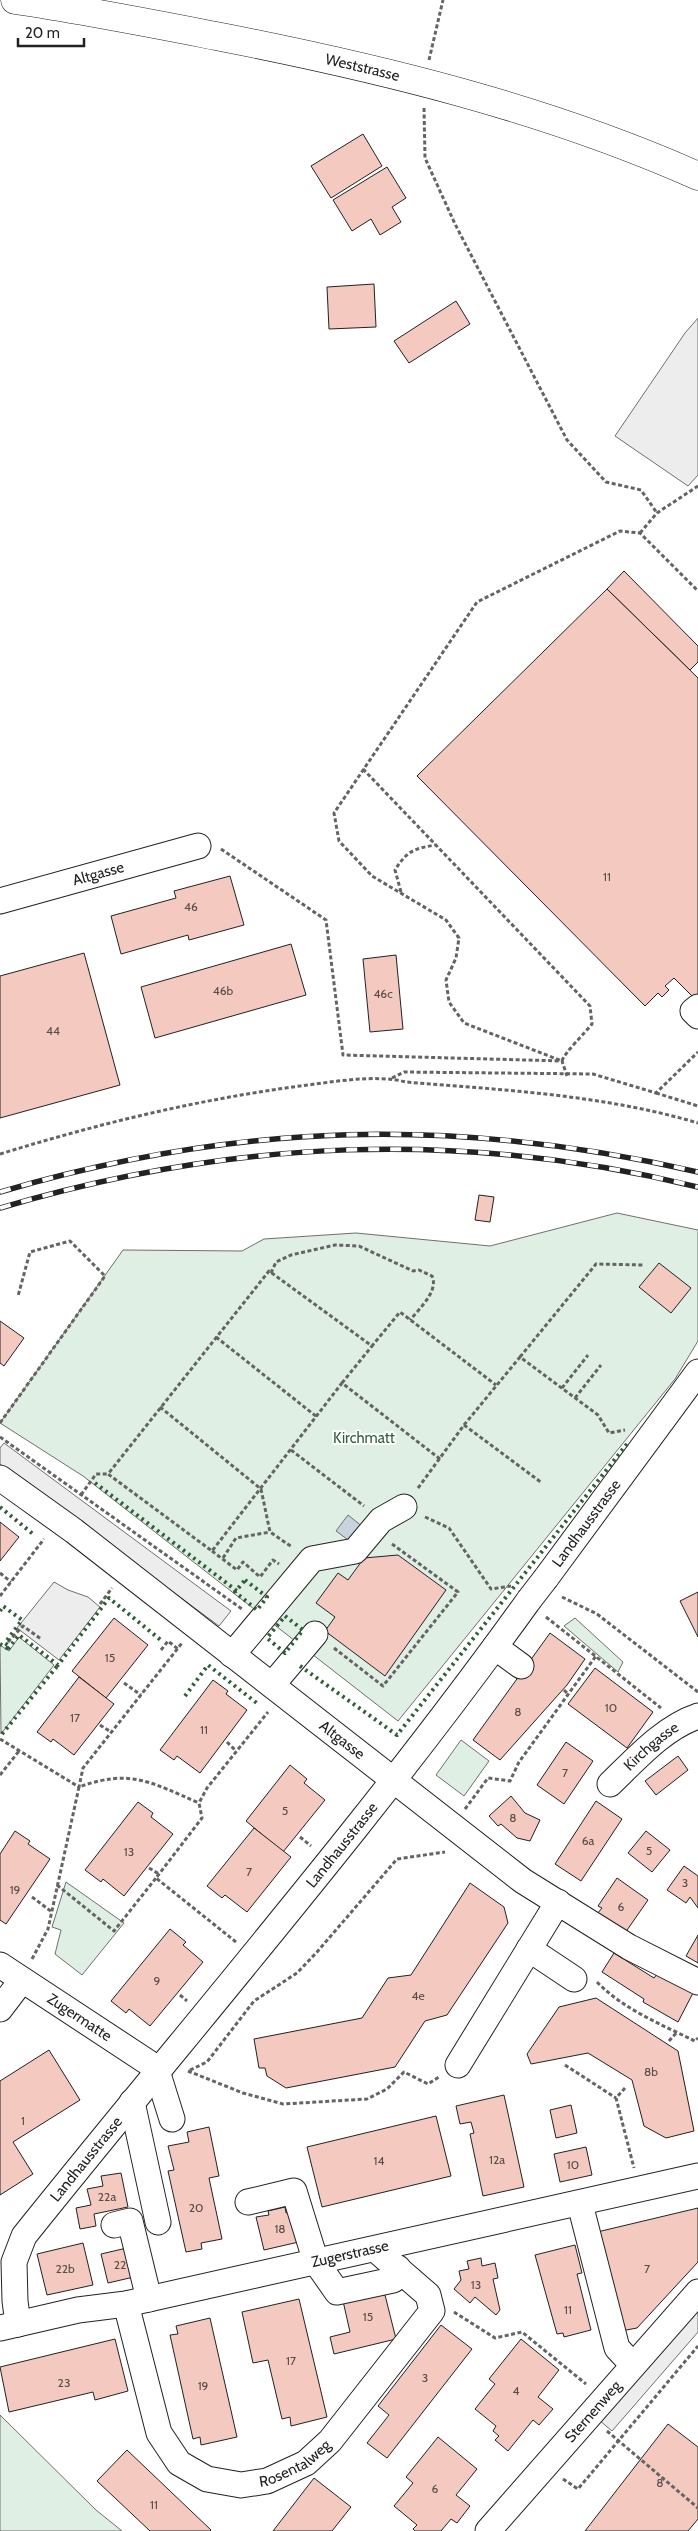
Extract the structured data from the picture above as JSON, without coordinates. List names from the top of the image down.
{
  "streets": {
    "main road": ["Weststrasse"],
    "street": [
      "Altgasse",
      "Landhausstrasse",
      "Kirchgasse",
      "Zugermatte",
      "Zugerstrasse",
      "Sternenweg",
      "Rosentalweg"
    ]
  },
  "crossings": [
    ["Altgasse", "Landhausstrasse"],
    ["Landhausstrasse", "Zugermatte"],
    ["Landhausstrasse", "Zugerstrasse"],
    ["Zugerstrasse", "Rosentalweg"]
  ],
  "parks": ["Kirchmatt"],
  "house_numbers": [
    "11",
    "46",
    "46b",
    "46c",
    "44",
    "15",
    "10",
    "8",
    "17",
    "11",
    "7",
    "5",
    "8",
    "6a",
    "5",
    "13",
    "7",
    "3",
    "19",
    "6",
    "9",
    "4e",
    "8b",
    "1",
    "12a",
    "14",
    "10",
    "22a",
    "20",
    "18",
    "22",
    "22b",
    "7",
    "13",
    "11",
    "15",
    "17",
    "3",
    "23",
    "19",
    "4",
    "8",
    "6",
    "11"
  ],
  "scale_bar": "20 m"
}
